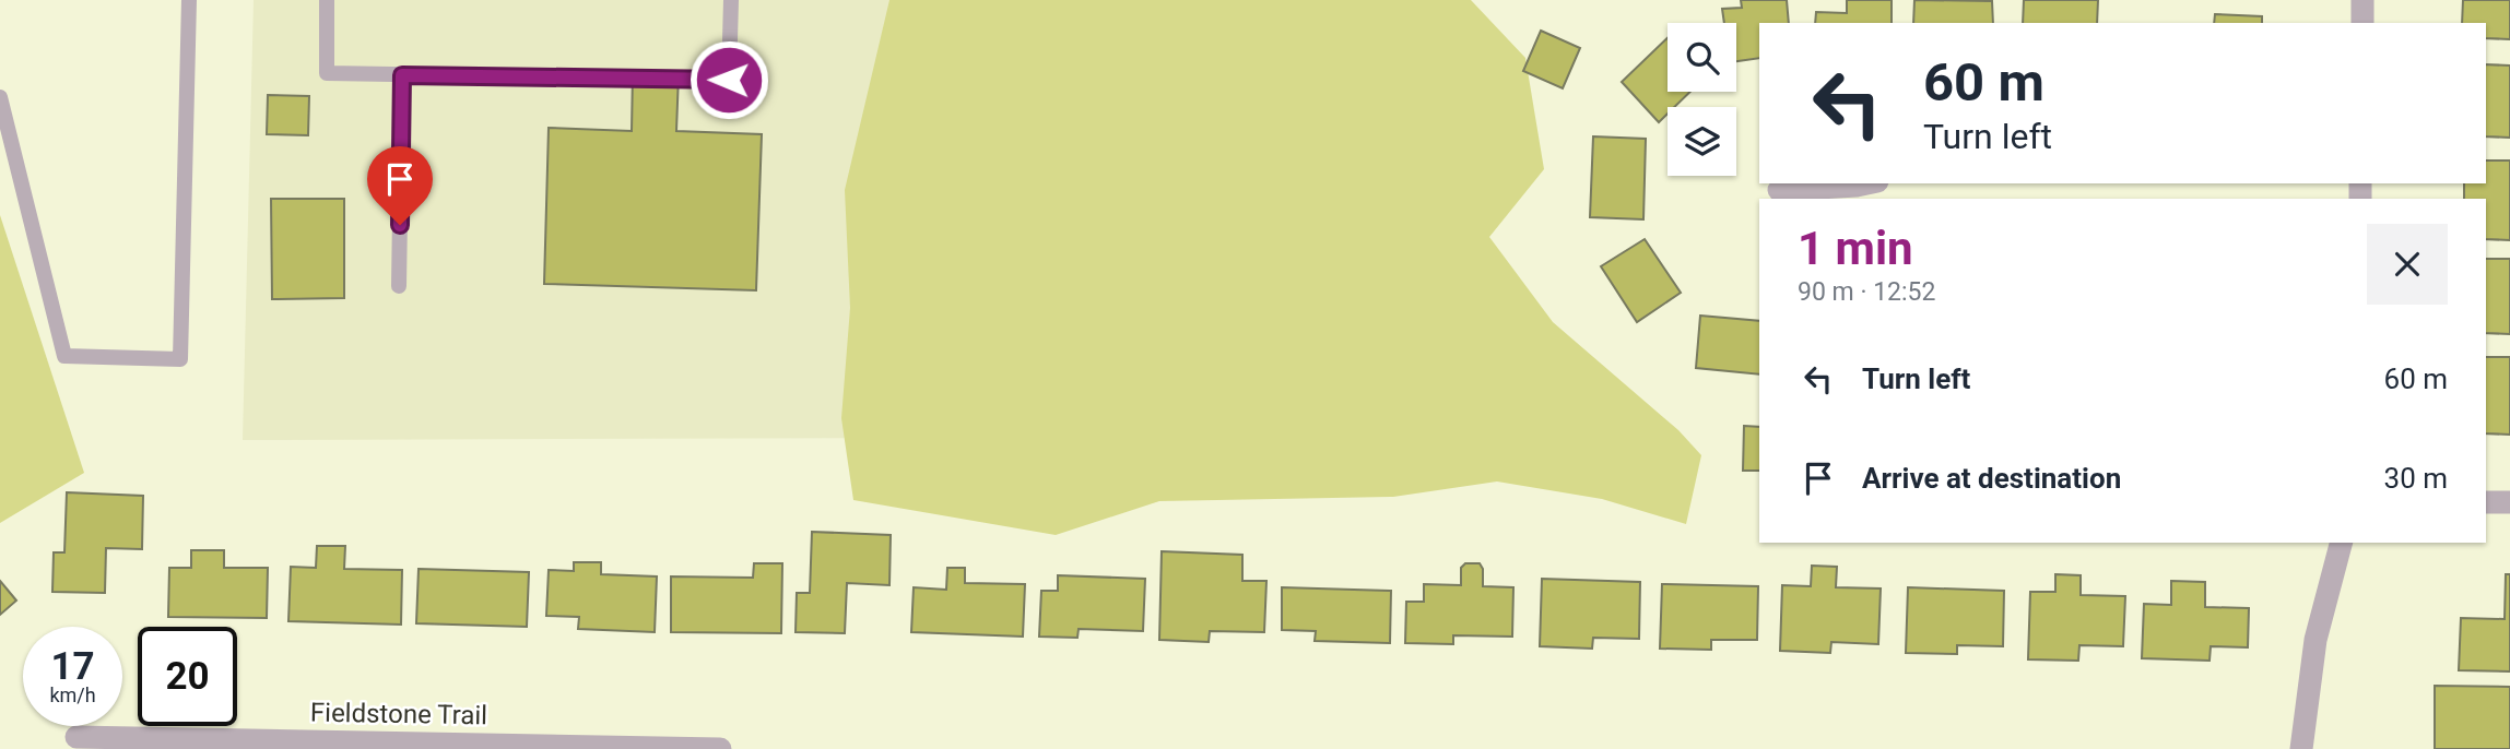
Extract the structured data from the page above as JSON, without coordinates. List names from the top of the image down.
{
  "streets": {
    "street": ["Fieldstone Trail"]
  },
  "page": {
    "turn": ["60 m", "Turn left"],
    "heading": ["1 min", "90 m · 12:52"],
    "list": [
      {
        "name": "Turn left",
        "value": "60 m"
      },
      {
        "name": "Arrive at destination",
        "value": "30 m"
      }
    ],
    "speed": "17 km/h",
    "limit": "20"
  }
}
